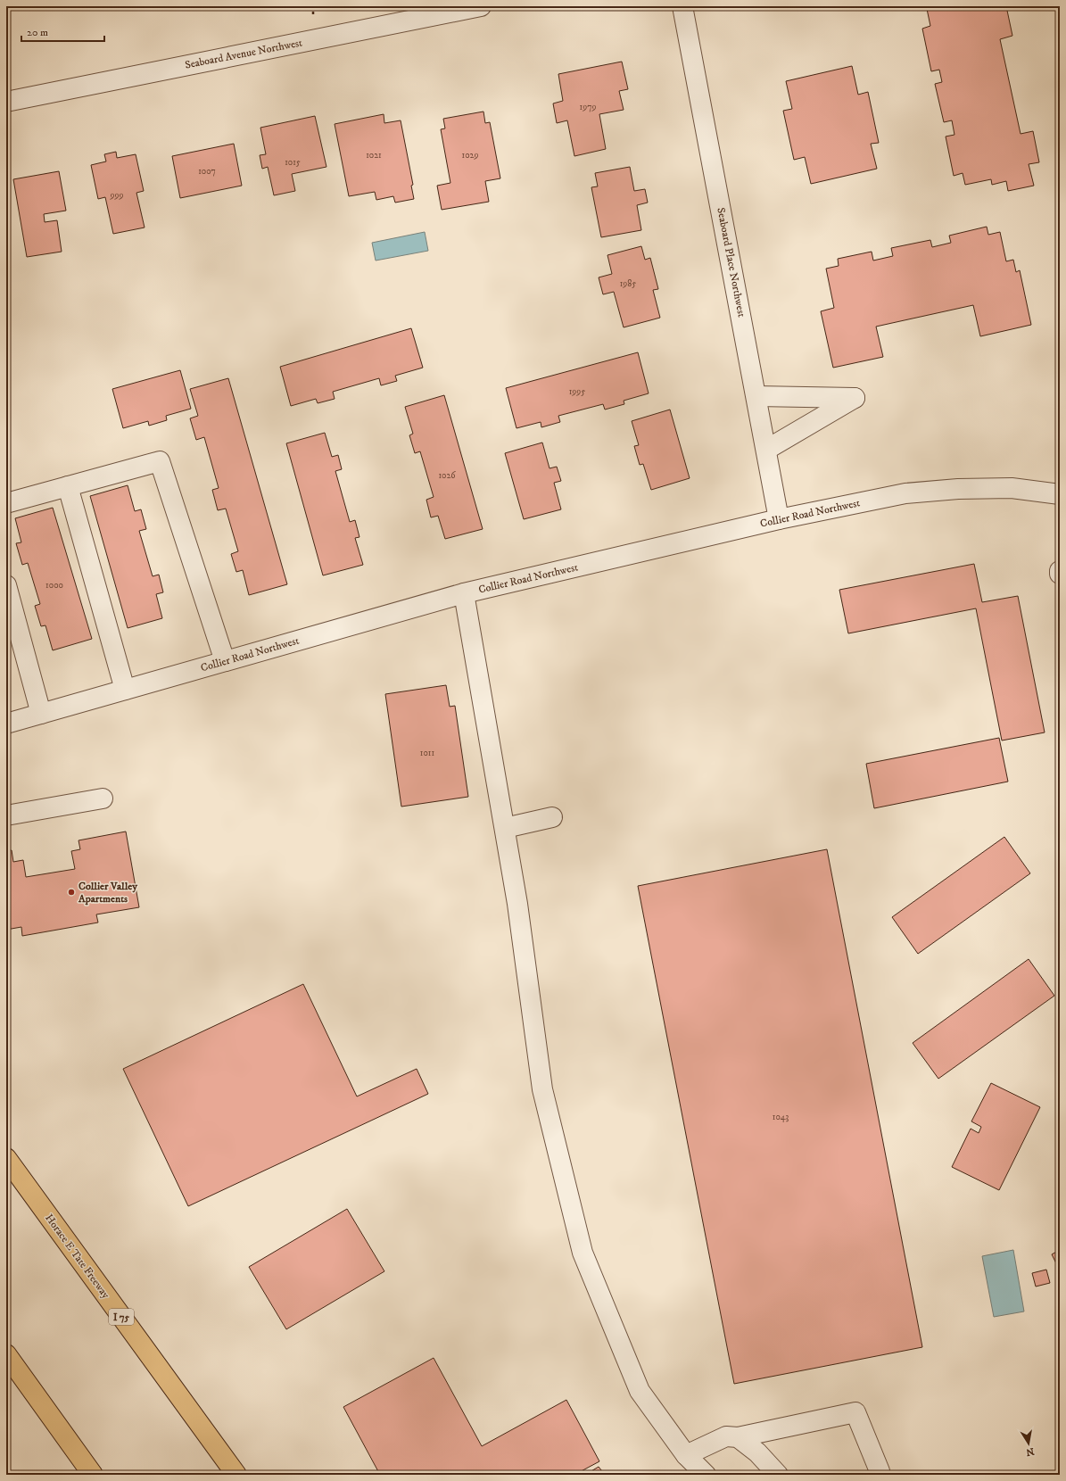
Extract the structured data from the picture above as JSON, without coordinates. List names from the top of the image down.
{
  "streets": {
    "highway": ["Horace E Tate Freeway", "I 75"],
    "street": ["Seaboard Avenue Northwest", "Seaboard Place Northwest", "Collier Road Northwest"]
  },
  "crossings": [
    ["Seaboard Place Northwest", "Collier Road Northwest"]
  ],
  "places": ["Collier Valley Apartments"],
  "house_numbers": [
    "1979",
    "1021",
    "1029",
    "1015",
    "1007",
    "999",
    "1985",
    "1995",
    "1026",
    "1000",
    "1011",
    "1043"
  ],
  "scale_bar": "20 m",
  "north": "bottom"
}
